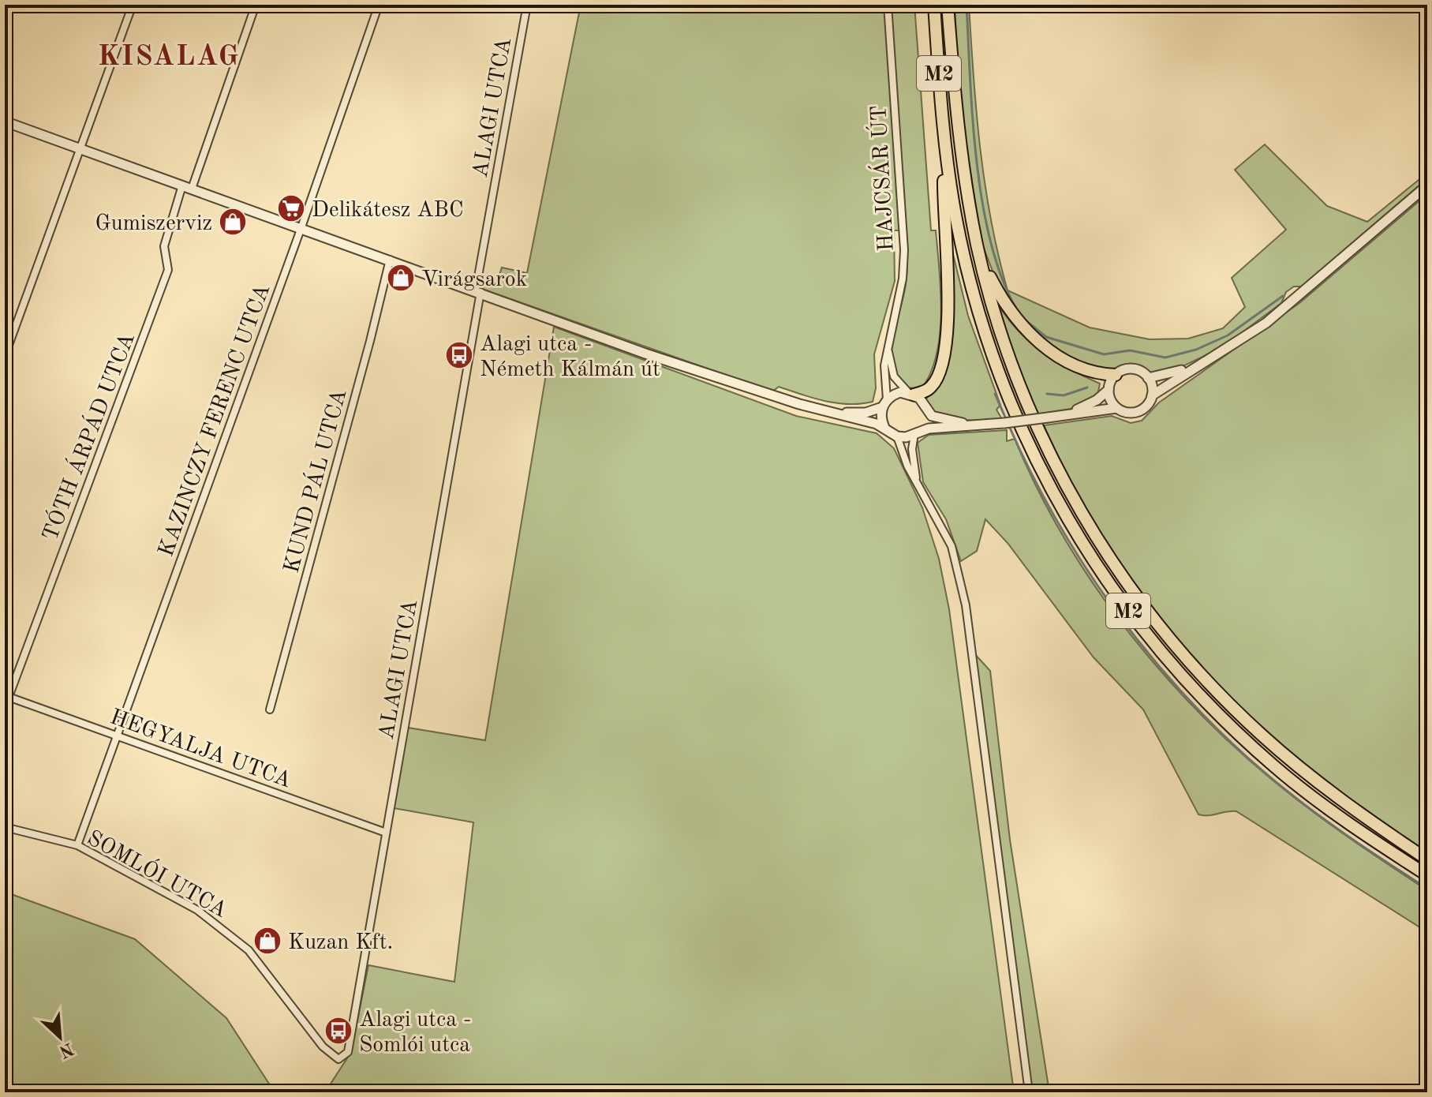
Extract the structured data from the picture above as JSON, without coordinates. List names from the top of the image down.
{
  "streets": {
    "highway": ["M2"],
    "street": [
      "ALAGI UTCA",
      "HAJCSÁR ÚT",
      "KAZINCZY FERENC UTCA",
      "TÓTH ÁRPÁD UTCA",
      "KUND PÁL UTCA",
      "HEGYALJA UTCA",
      "SOMLÓI UTCA"
    ]
  },
  "crossings": [
    ["ALAGI UTCA", "HEGYALJA UTCA"],
    ["ALAGI UTCA", "SOMLÓI UTCA"],
    ["KAZINCZY FERENC UTCA", "HEGYALJA UTCA"],
    ["KAZINCZY FERENC UTCA", "SOMLÓI UTCA"],
    ["TÓTH ÁRPÁD UTCA", "HEGYALJA UTCA"]
  ],
  "districts": ["KISALAG"],
  "places": {
    "supermarket": ["Delikátesz ABC"],
    "shop": ["Gumiszerviz", "Virágsarok", "Kuzan Kft."],
    "bus stop": ["Alagi utca - Németh Kálmán út", "Alagi utca - Somlói utca"]
  },
  "north": "bottom right"
}
